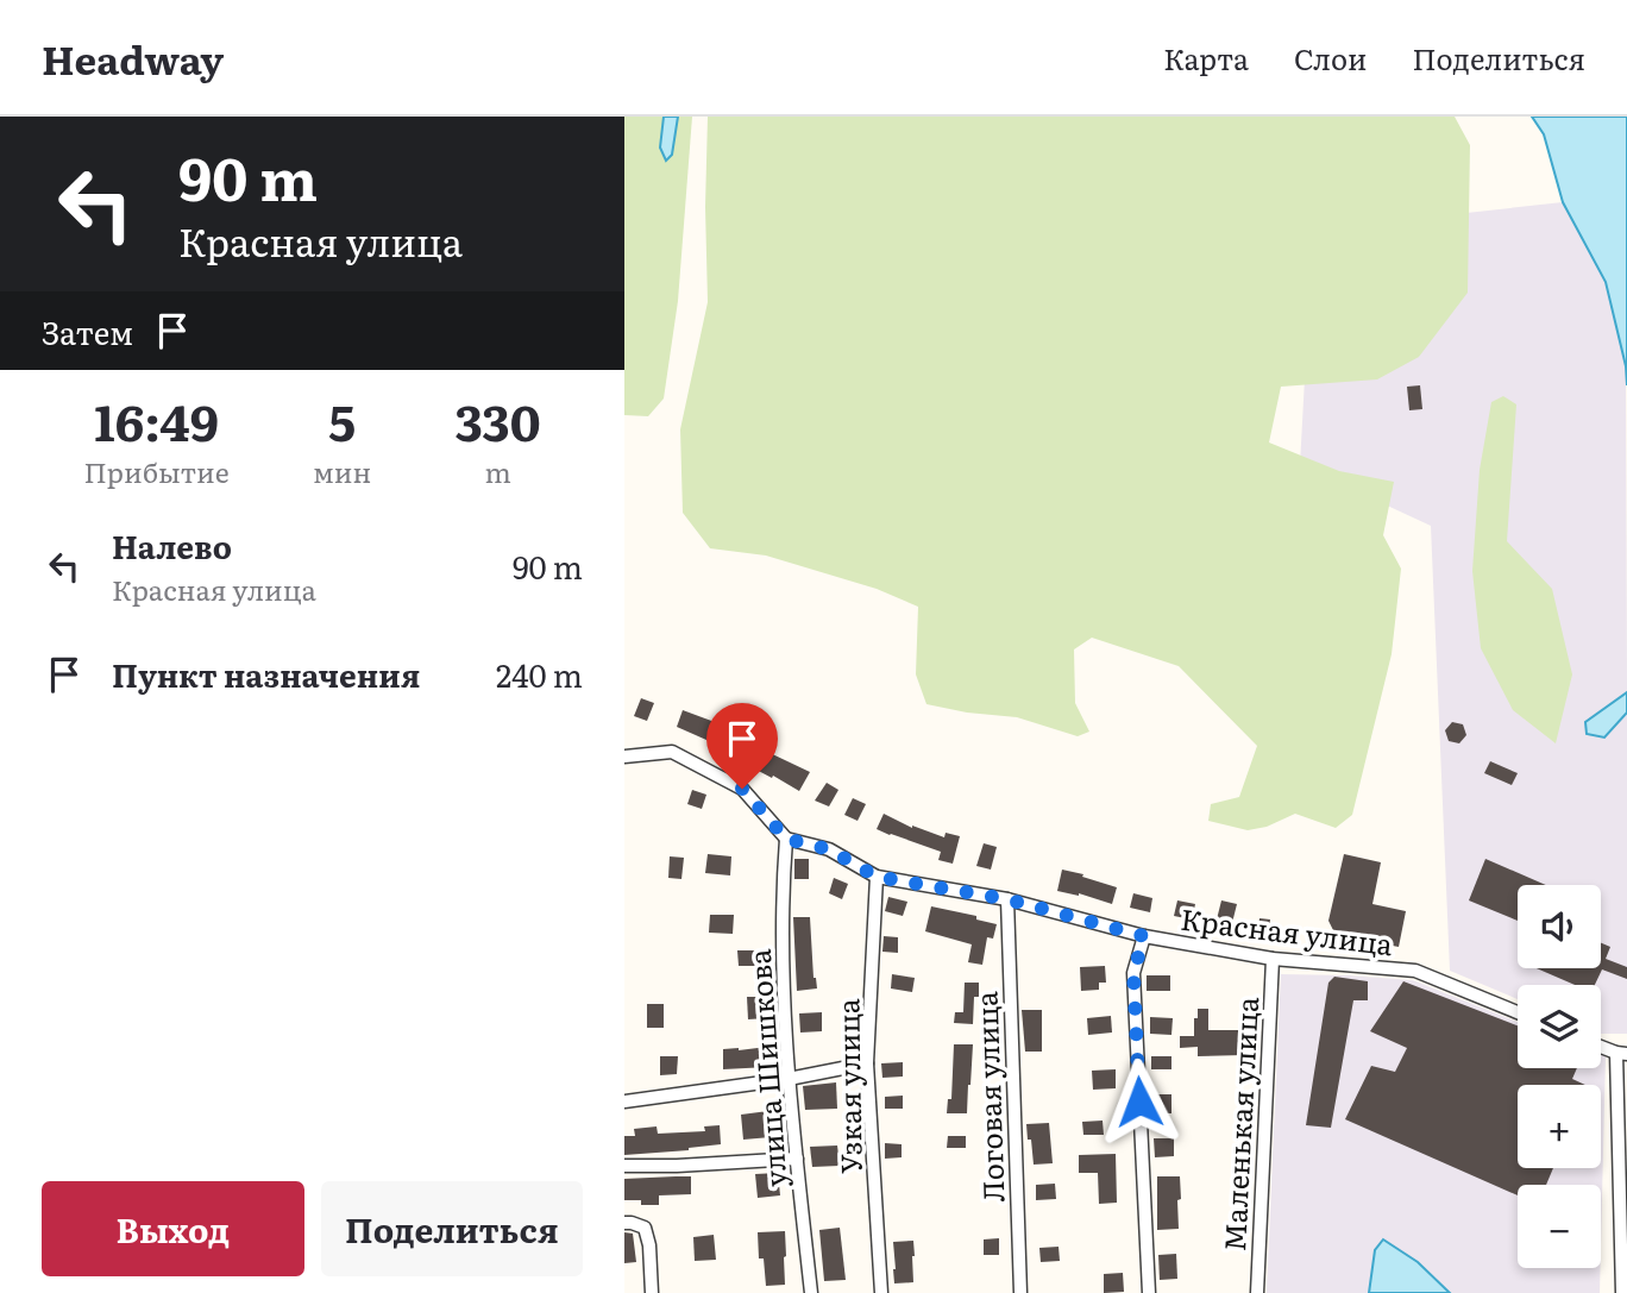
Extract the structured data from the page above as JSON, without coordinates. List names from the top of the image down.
{
  "streets": {
    "street": [
      "Красная улица",
      "улица Шишкова",
      "Узкая улица",
      "Логовая улица",
      "Маленькая улица"
    ]
  },
  "crossings": [
    ["Красная улица", "улица Шишкова"],
    ["Красная улица", "Узкая улица"],
    ["Красная улица", "Логовая улица"],
    ["Красная улица", "Маленькая улица"]
  ],
  "page": {
    "header": "Headway",
    "nav": ["Карта", "Слои", "Поделиться"],
    "turn": ["90 m", "Красная улица"],
    "then": "Затем",
    "eta": [
      "16:49",
      "Прибытие",
      "5",
      "мин",
      "330",
      "m"
    ],
    "list": [
      {
        "name": "Налево",
        "note": "Красная улица",
        "value": "90 m"
      },
      {
        "name": "Пункт назначения",
        "value": "240 m"
      }
    ],
    "map_buttons": ["+", "−"],
    "buttons": ["Выход", "Поделиться"]
  }
}
